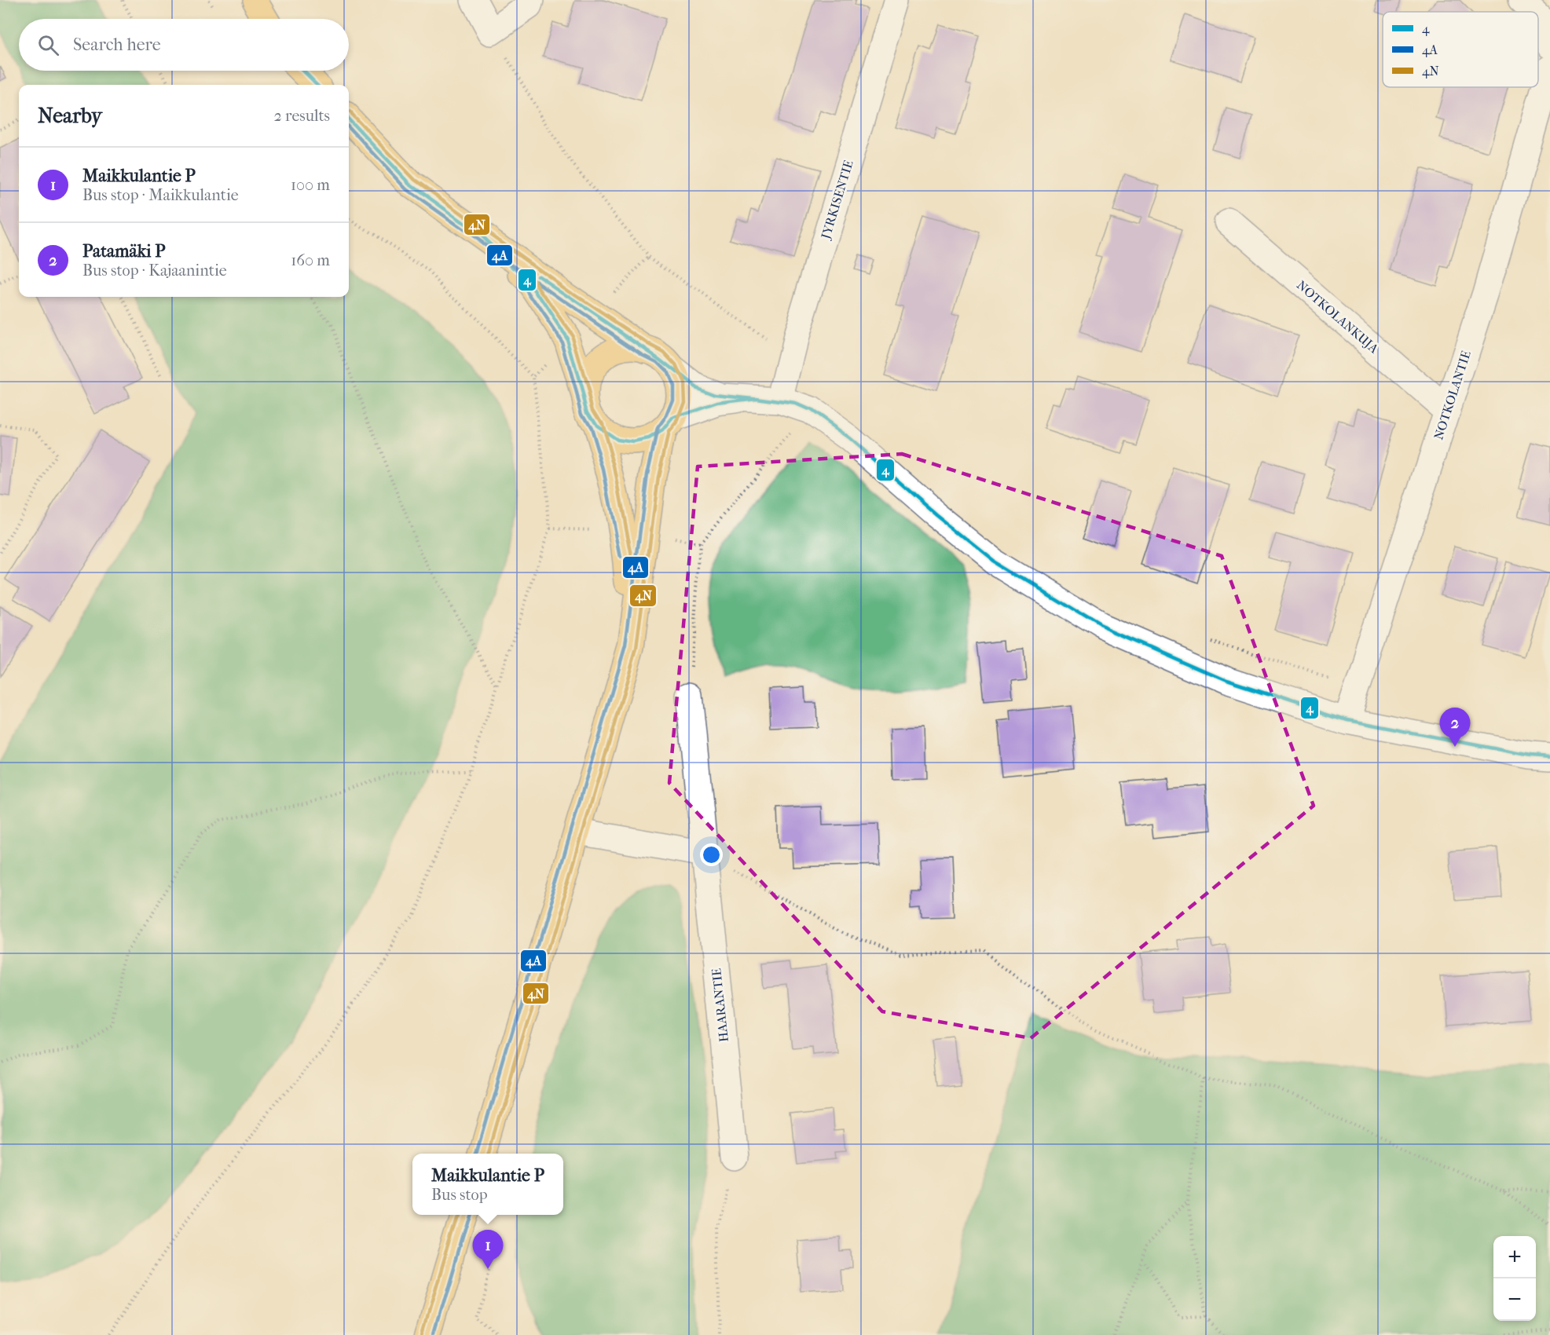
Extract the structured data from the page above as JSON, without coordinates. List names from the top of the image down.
{
  "streets": {
    "street": [
      "JYRKISENTIE",
      "NOTKOLANKUJA",
      "NOTKOLANTIE",
      "HAARANTIE"
    ]
  },
  "crossings": [
    ["NOTKOLANKUJA", "NOTKOLANTIE"]
  ],
  "lines": ["transit line 4", "transit line 4N", "transit line 4A"],
  "legend": ["4", "4A", "4N"],
  "page": {
    "search": "Search here",
    "heading": ["Nearby", "2 results"],
    "list": [
      {
        "mark": "1",
        "name": "Maikkulantie P",
        "note": "Bus stop · Maikkulantie",
        "value": "100 m"
      },
      {
        "mark": "2",
        "name": "Patamäki P",
        "note": "Bus stop · Kajaanintie",
        "value": "160 m"
      }
    ],
    "pins": ["2", "1"],
    "popup": ["Maikkulantie P", "Bus stop"],
    "map_buttons": ["+", "−"]
  }
}
